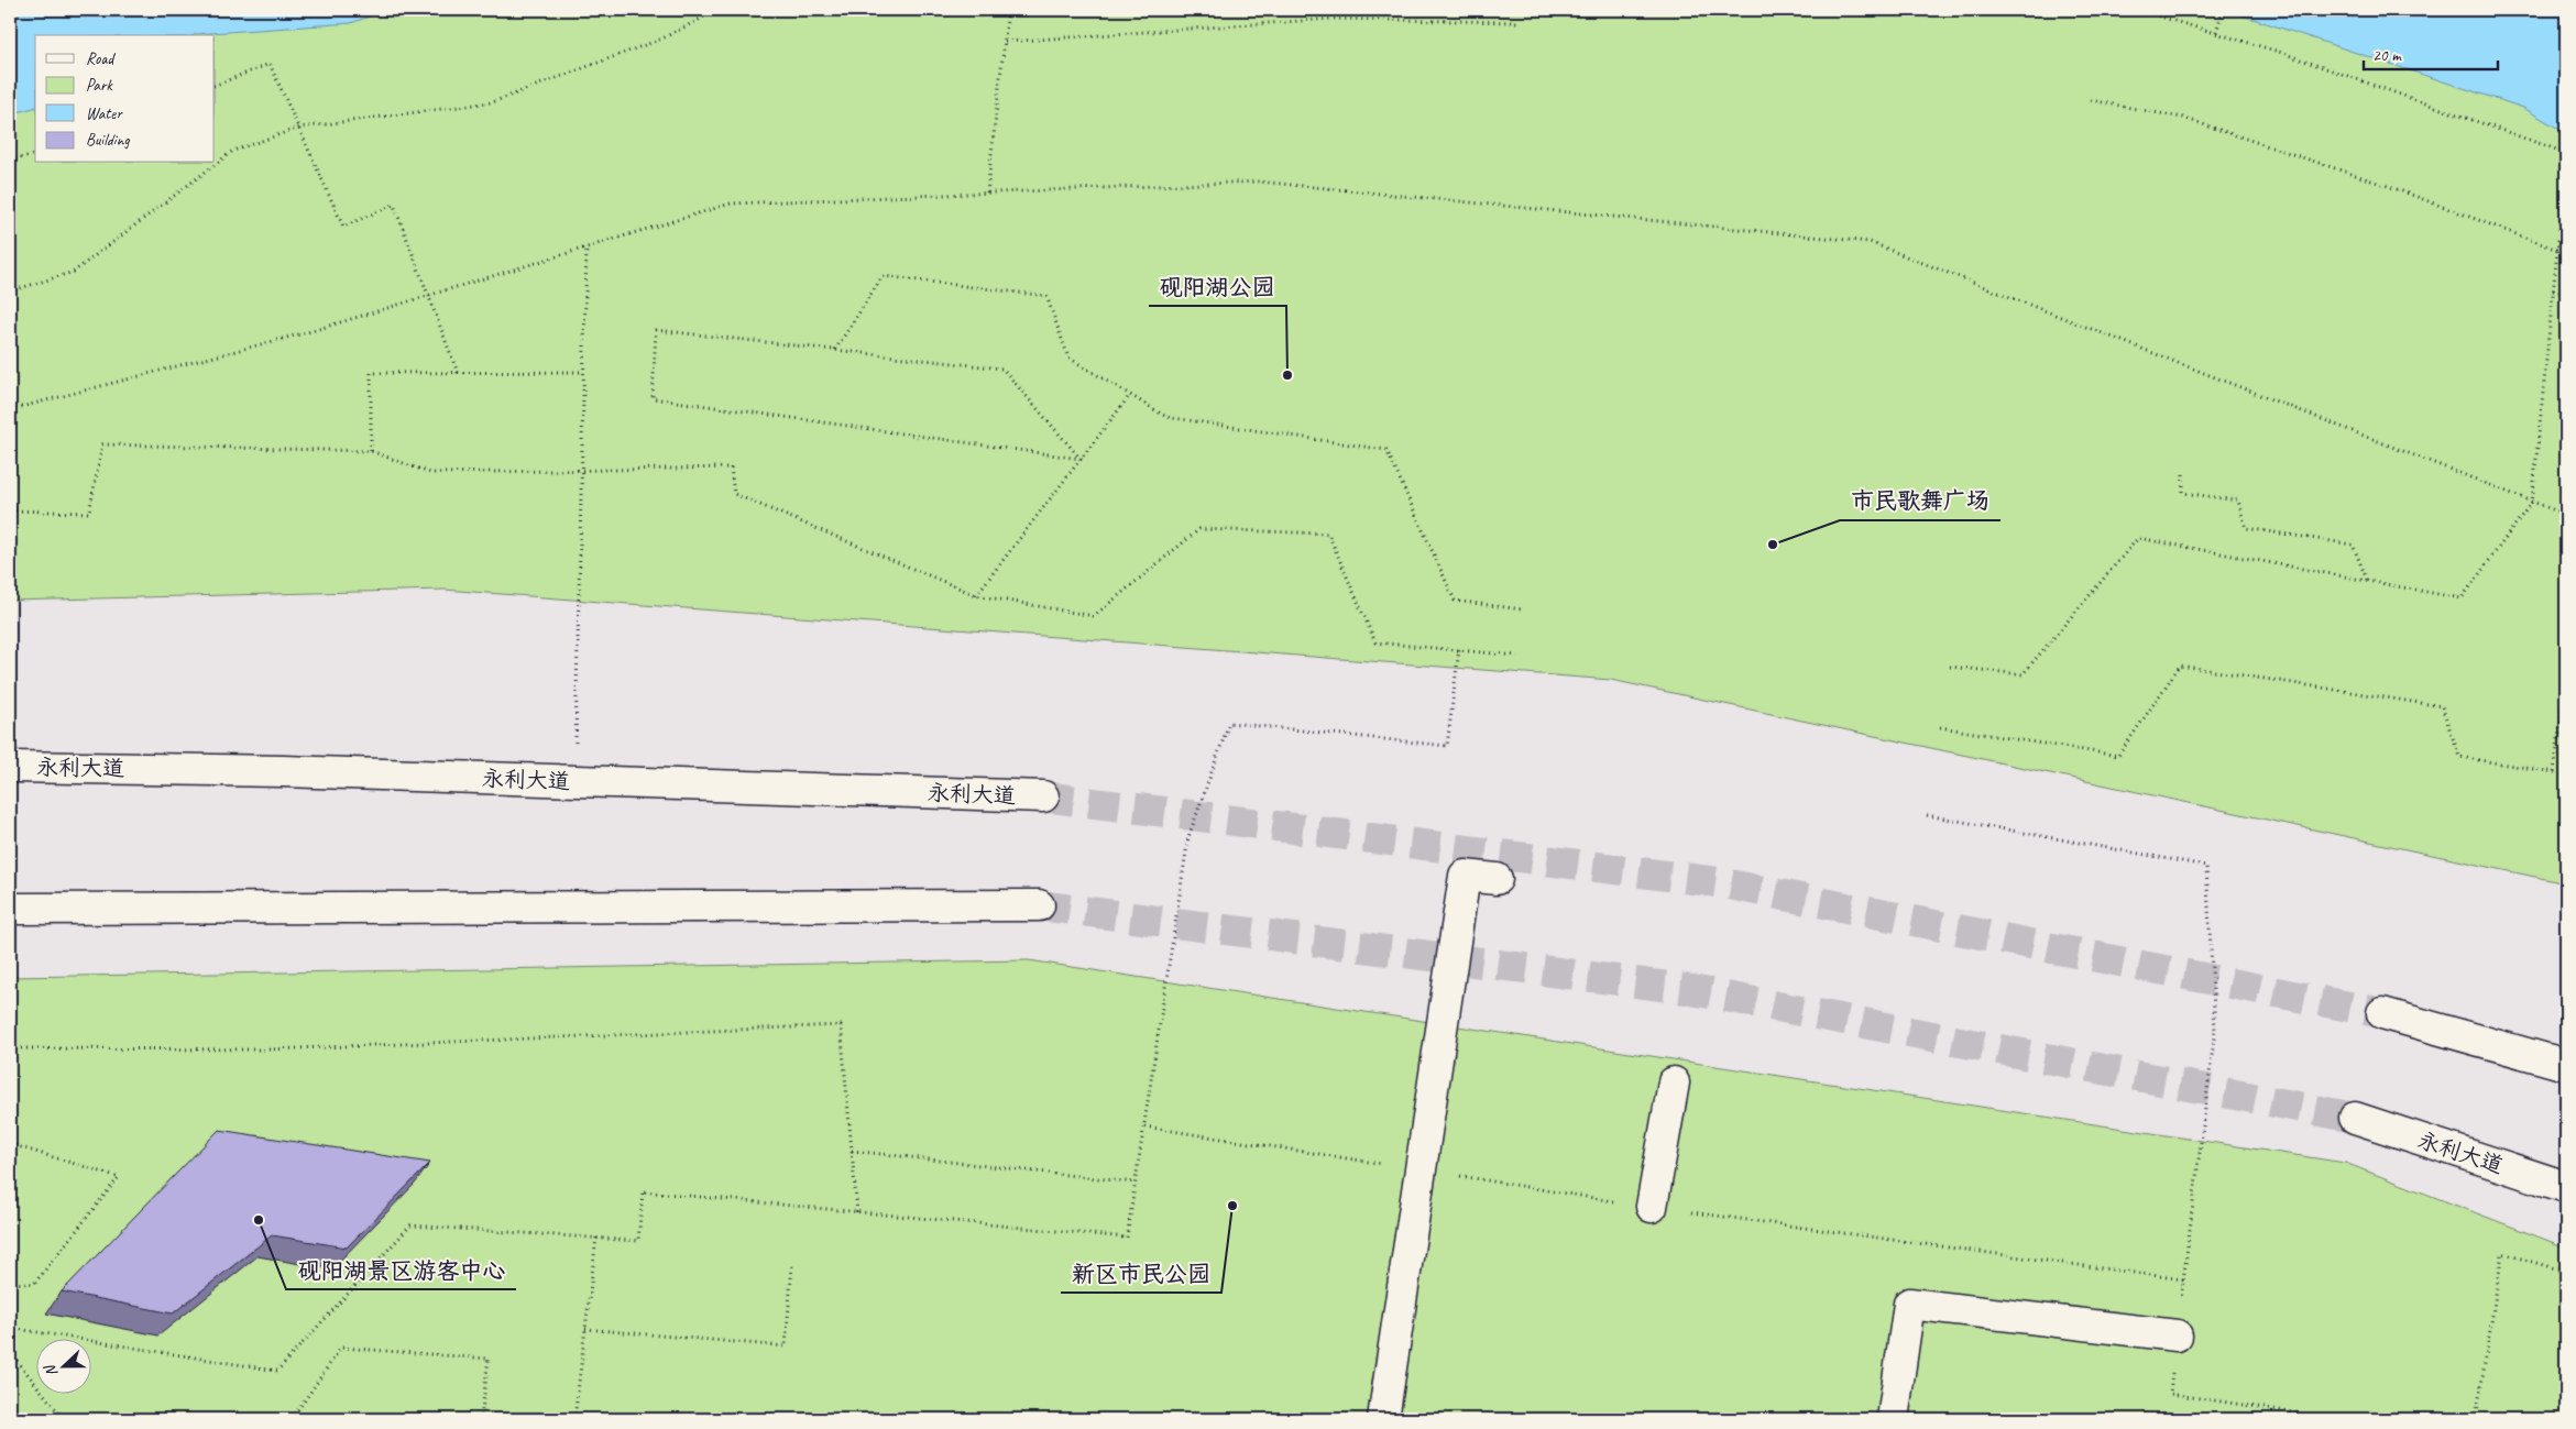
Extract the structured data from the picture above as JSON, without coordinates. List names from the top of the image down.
{
  "streets": {
    "main road": ["永利大道"]
  },
  "places": [
    "砚阳湖公园",
    "市民歌舞广场",
    "新区市民公园",
    "砚阳湖景区游客中心"
  ],
  "legend": [
    "Road",
    "Park",
    "Water",
    "Building"
  ],
  "scale_bar": "20 m",
  "north": "left"
}
